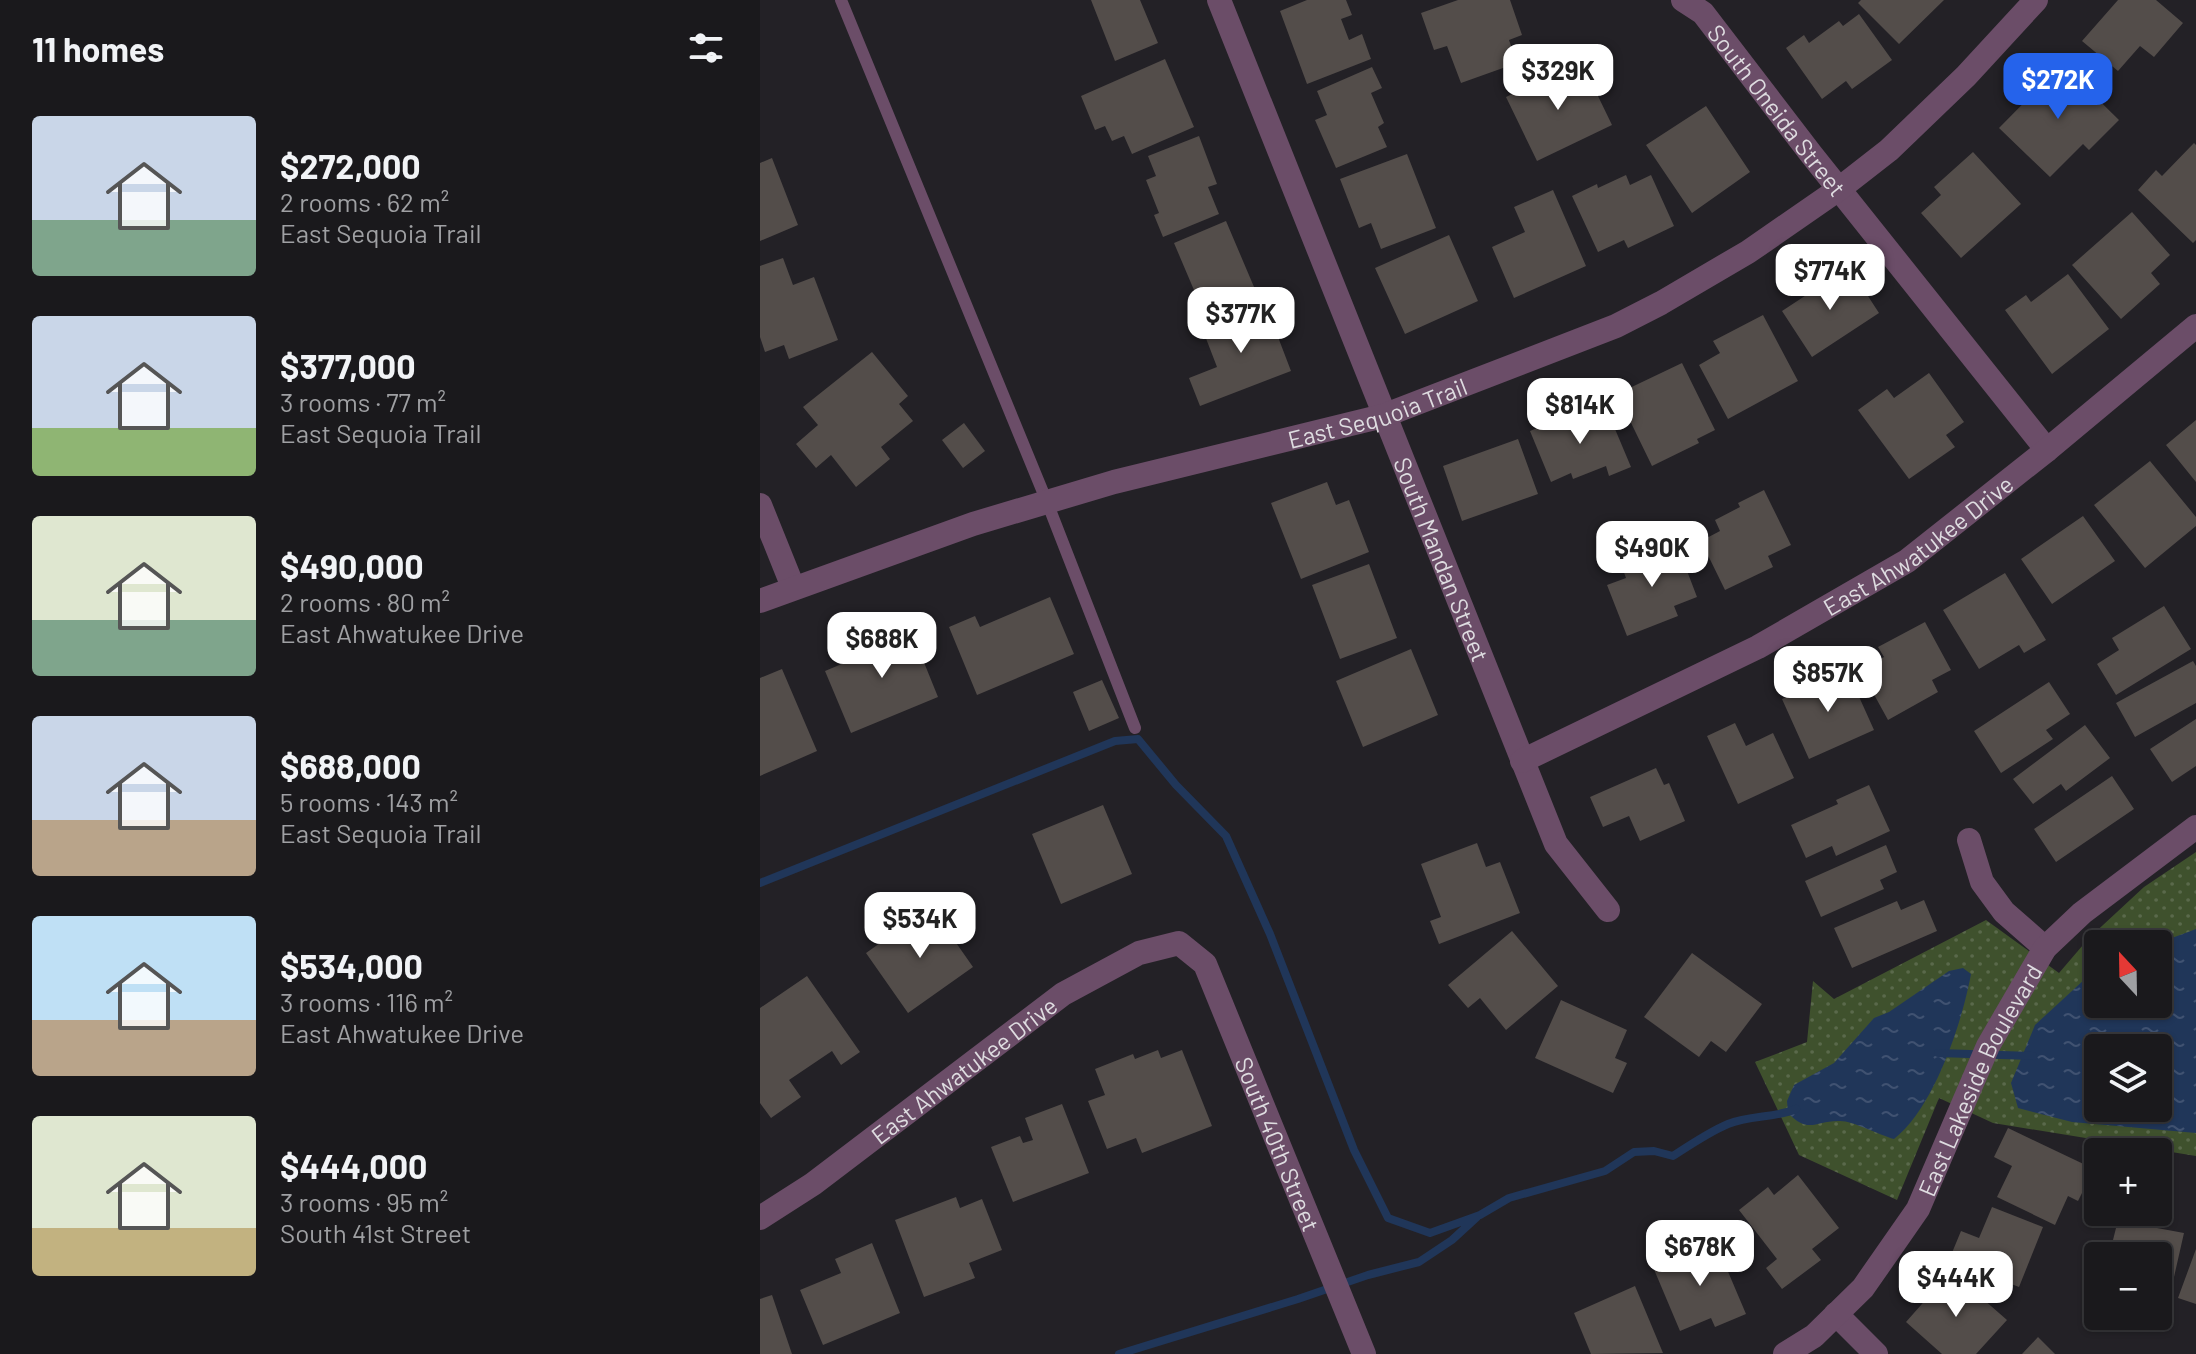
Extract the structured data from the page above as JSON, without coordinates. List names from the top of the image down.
{
  "streets": {
    "street": [
      "South Oneida Street",
      "East Sequoia Trail",
      "East Ahwatukee Drive",
      "South Mandan Street",
      "East Lakeside Boulevard",
      "South 40th Street"
    ]
  },
  "crossings": [
    ["South Oneida Street", "East Sequoia Trail"],
    ["South Oneida Street", "East Ahwatukee Drive"],
    ["East Sequoia Trail", "South Mandan Street"],
    ["East Ahwatukee Drive", "South Mandan Street"],
    ["East Ahwatukee Drive", "South 40th Street"]
  ],
  "north": "top",
  "page": {
    "heading": "11 homes",
    "price": [
      "$329K",
      "$272K",
      "$774K",
      "$377K",
      "$814K",
      "$490K",
      "$688K",
      "$857K",
      "$534K",
      "$678K",
      "$444K"
    ],
    "list": [
      {
        "name": "$272,000",
        "note": "2 rooms · 62 m² · East Sequoia Trail"
      },
      {
        "name": "$377,000",
        "note": "3 rooms · 77 m² · East Sequoia Trail"
      },
      {
        "name": "$490,000",
        "note": "2 rooms · 80 m² · East Ahwatukee Drive"
      },
      {
        "name": "$688,000",
        "note": "5 rooms · 143 m² · East Sequoia Trail"
      },
      {
        "name": "$534,000",
        "note": "3 rooms · 116 m² · East Ahwatukee Drive"
      },
      {
        "name": "$444,000",
        "note": "3 rooms · 95 m² · South 41st Street"
      }
    ],
    "map_buttons": ["+", "−"]
  }
}
